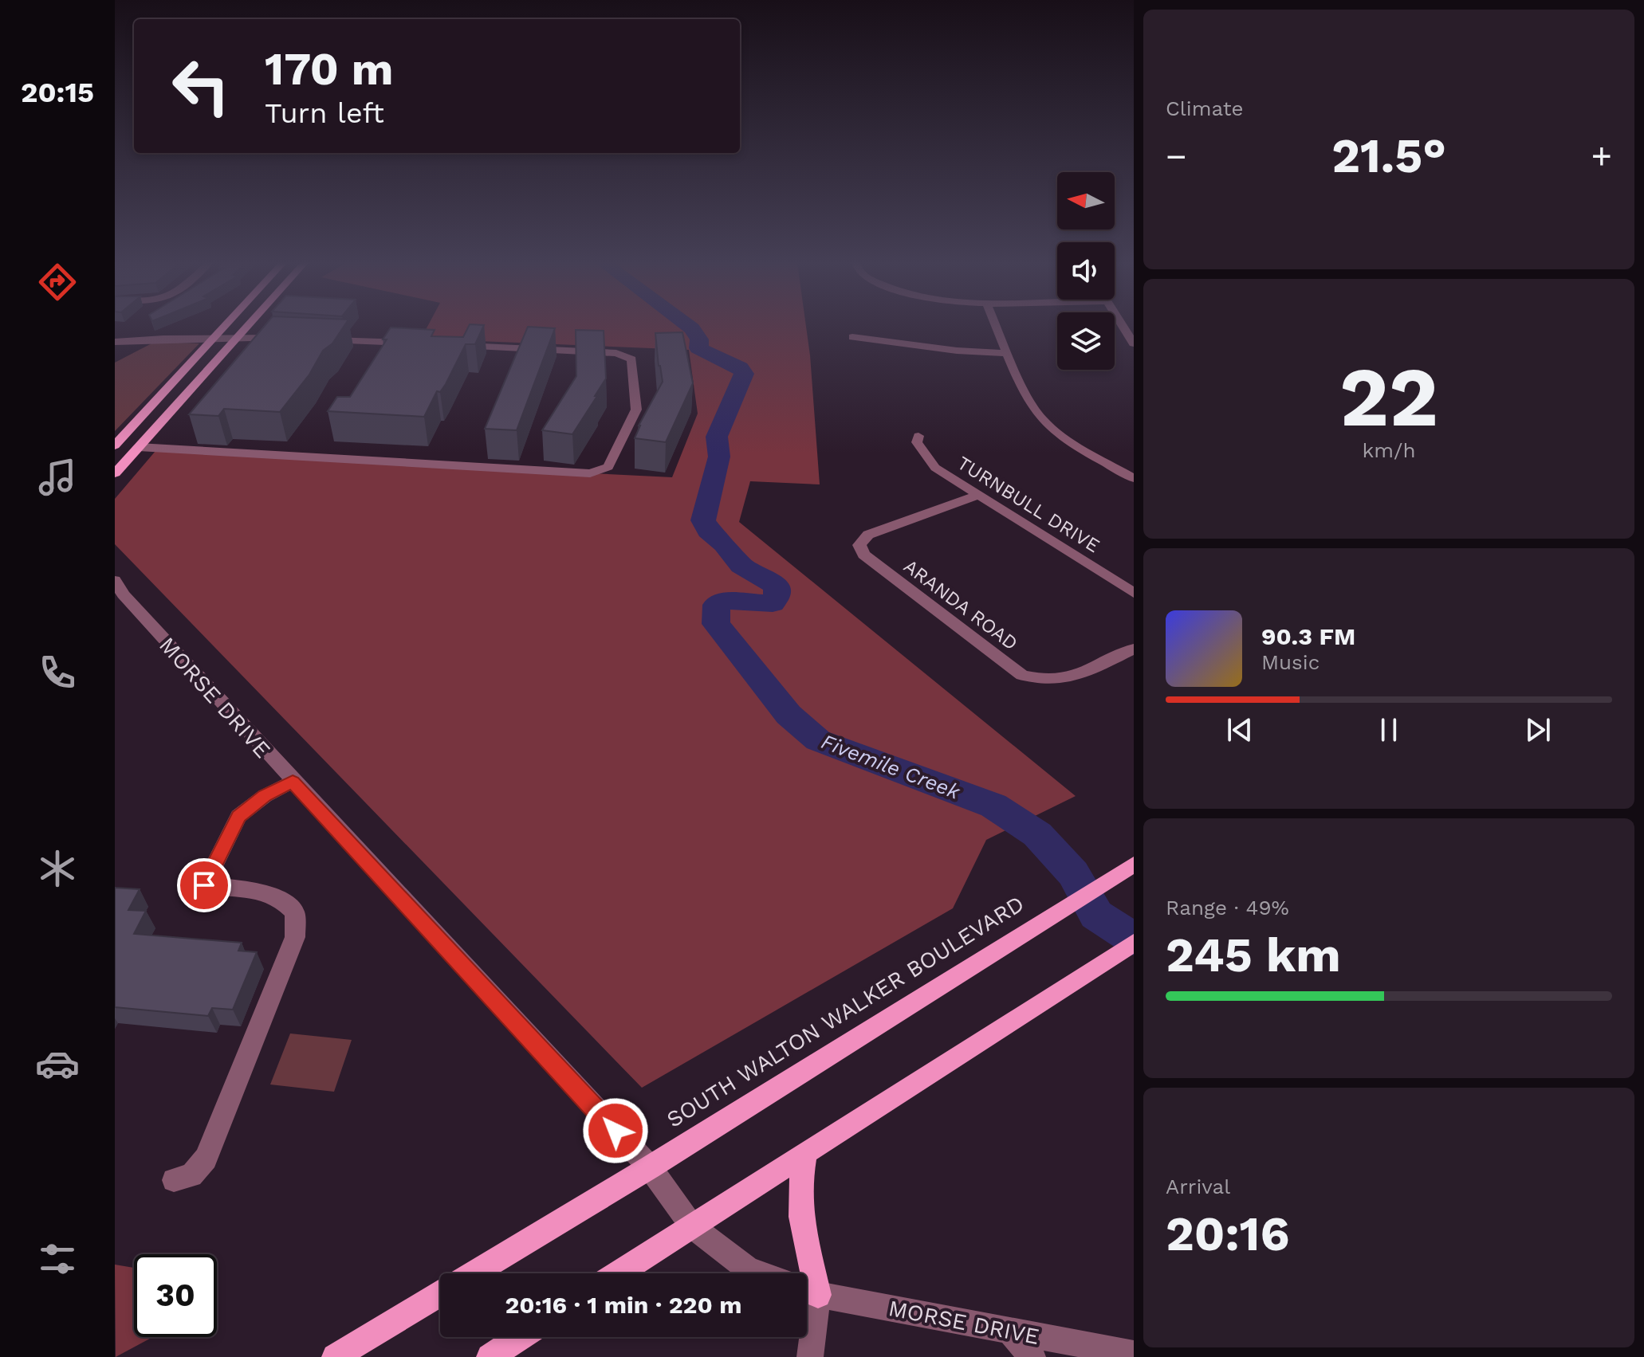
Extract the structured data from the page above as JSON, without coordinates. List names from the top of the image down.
{
  "streets": {
    "main road": ["SOUTH WALTON WALKER BOULEVARD"],
    "street": ["TURNBULL DRIVE", "ARANDA ROAD", "MORSE DRIVE"]
  },
  "crossings": [
    ["TURNBULL DRIVE", "ARANDA ROAD"],
    ["MORSE DRIVE", "SOUTH WALTON WALKER BOULEVARD"]
  ],
  "water": ["Fivemile Creek"],
  "north": "left",
  "page": {
    "tabs": "20:15",
    "tile": [
      "Climate",
      ["22", "km/h"],
      ["Range · 49%", "245 km"],
      ["Arrival", "20:16"]
    ],
    "turn": ["170 m", "Turn left"],
    "heat": ["−", "21.5°", "+"],
    "song": ["90.3 FM", "Music"],
    "limit": "30",
    "trip": "20:16 · 1 min · 220 m"
  }
}
